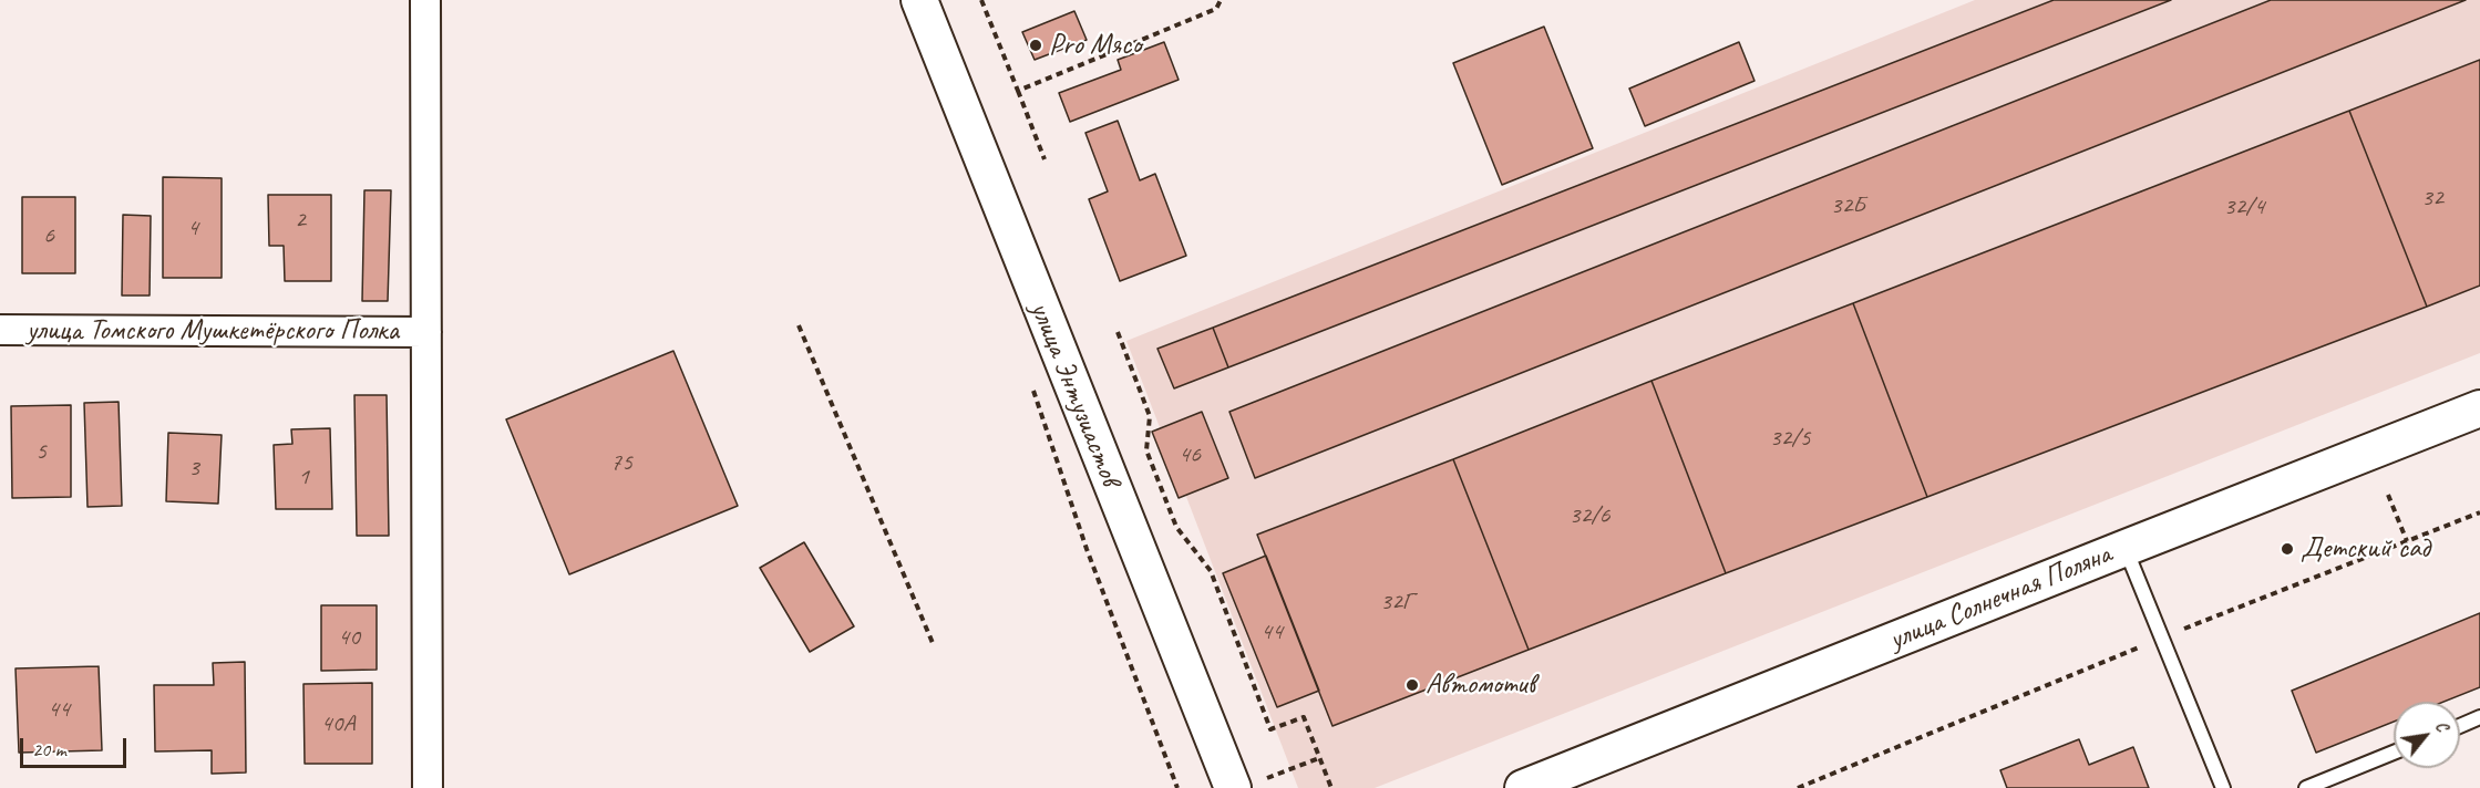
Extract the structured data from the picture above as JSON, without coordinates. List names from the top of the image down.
{
  "streets": {
    "street": ["улица Томского Мушкетёрского Полка", "улица Энтузиастов", "улица Солнечная Поляна"]
  },
  "places": ["Pro Мясо", "Детский сад", "Автомотив"],
  "house_numbers": [
    "32",
    "32Б",
    "32/4",
    "2",
    "4",
    "6",
    "32/5",
    "5",
    "46",
    "75",
    "3",
    "1",
    "32/6",
    "32Г",
    "44",
    "40",
    "44",
    "40А"
  ],
  "scale_bar": "20 m",
  "north": "top right"
}
